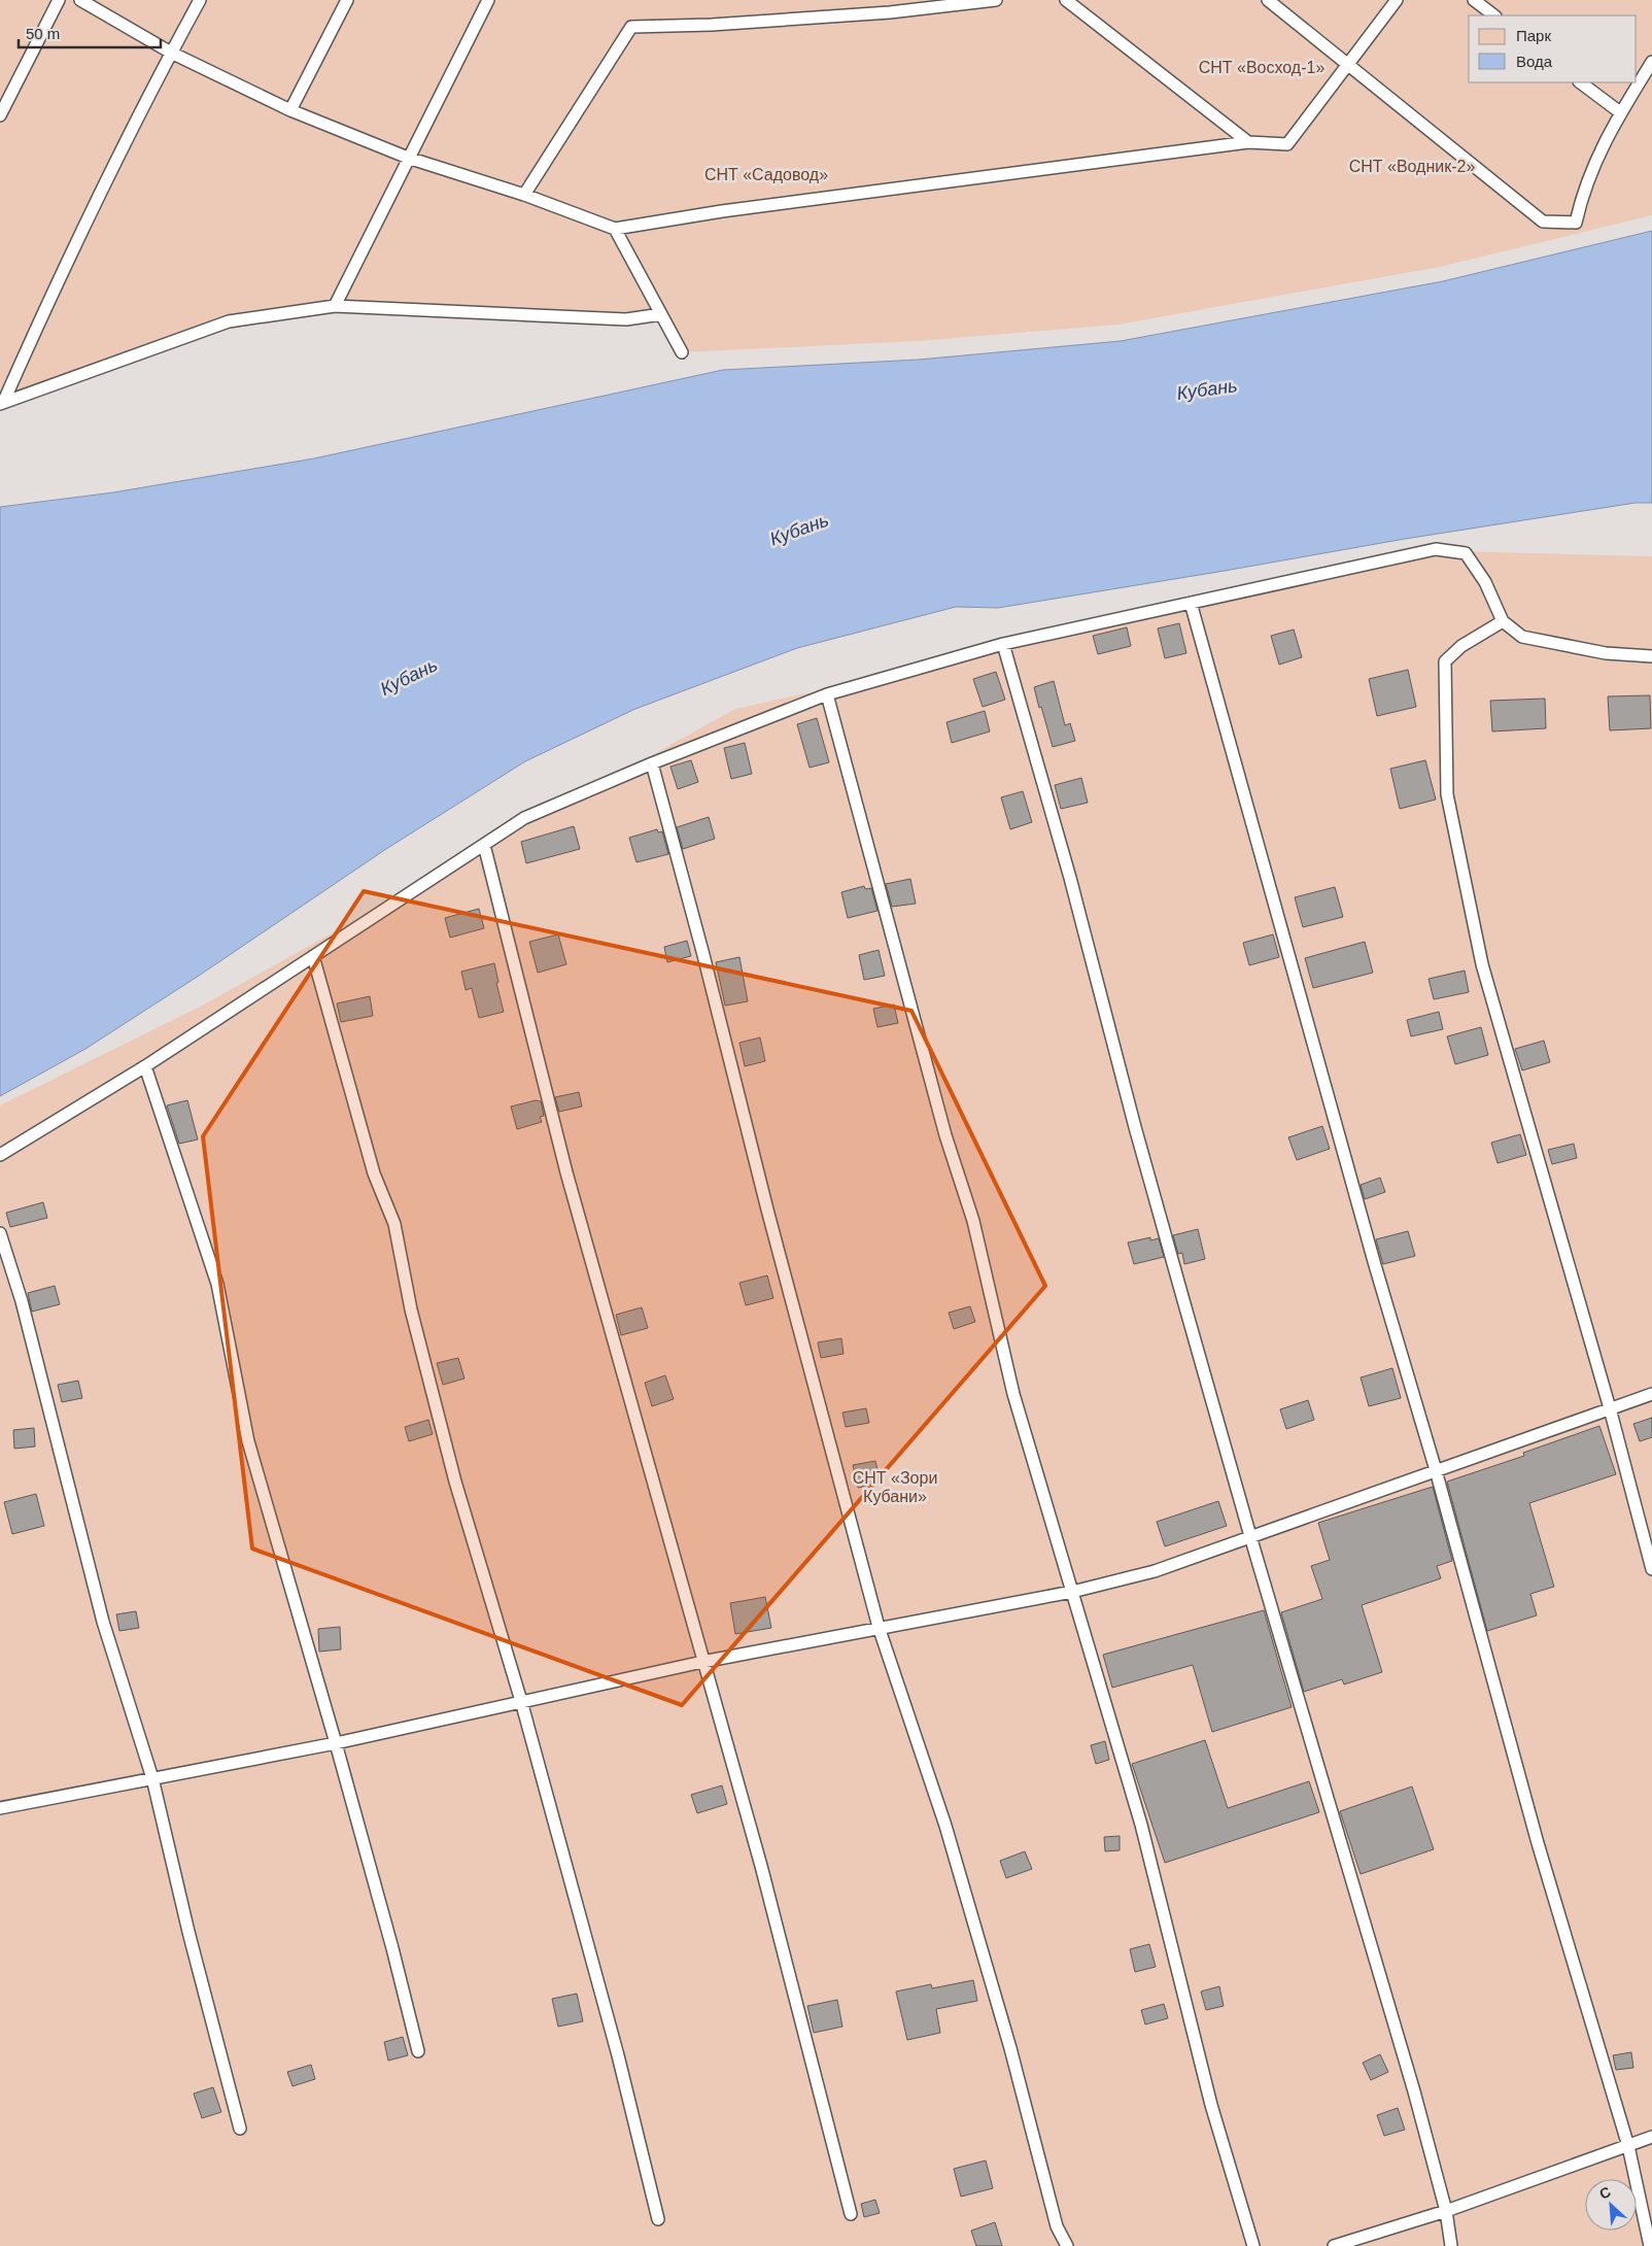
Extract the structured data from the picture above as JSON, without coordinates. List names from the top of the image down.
{
  "water": ["Кубань"],
  "parks": [
    "СНТ «Восход-1»",
    "СНТ «Водник-2»",
    "СНТ «Садовод»",
    "СНТ «Зори Кубани»"
  ],
  "legend": ["Парк", "Вода"],
  "scale_bar": "50 m",
  "north": "top left"
}
